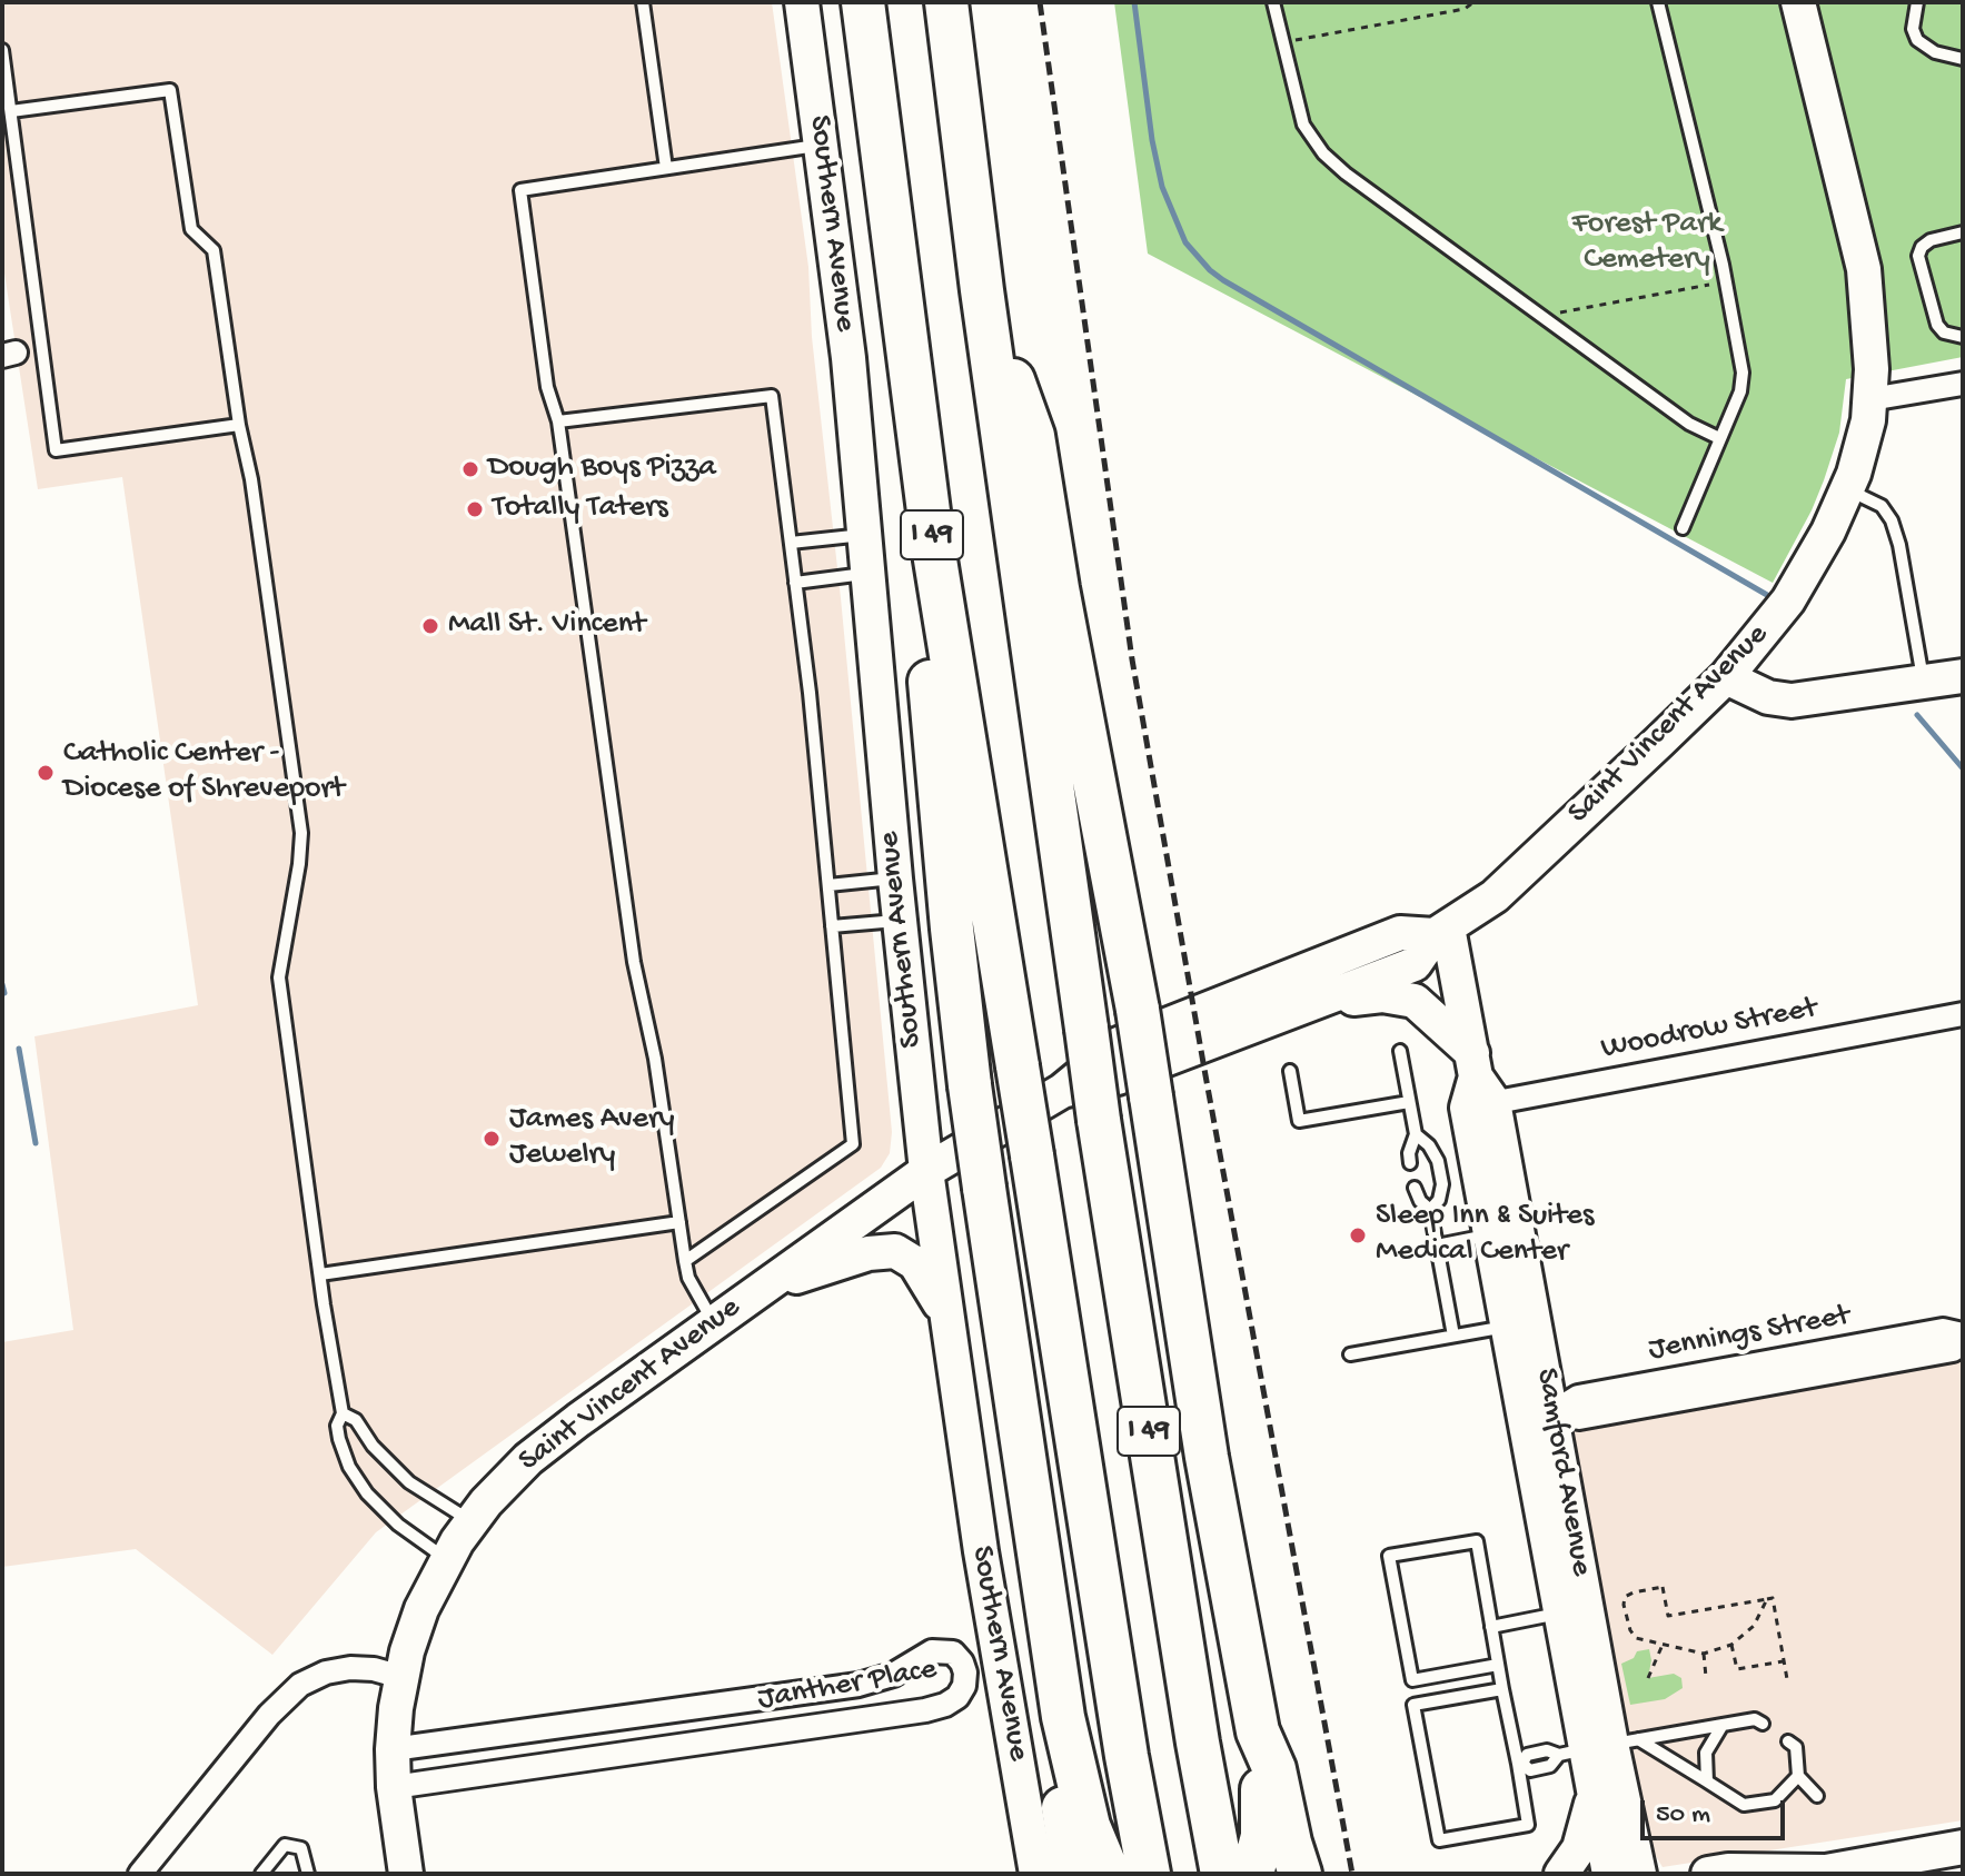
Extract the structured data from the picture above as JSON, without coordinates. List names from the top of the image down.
{
  "streets": {
    "highway": ["I 49"],
    "street": [
      "Southern Avenue",
      "Saint Vincent Avenue",
      "Woodrow Street",
      "Jennings Street",
      "Samford Avenue",
      "Janther Place"
    ]
  },
  "crossings": [
    ["Southern Avenue", "Saint Vincent Avenue"],
    ["Saint Vincent Avenue", "Samford Avenue"],
    ["Saint Vincent Avenue", "Janther Place"],
    ["Woodrow Street", "Samford Avenue"],
    ["Jennings Street", "Samford Avenue"]
  ],
  "parks": ["Forest Park Cemetery"],
  "places": [
    "Dough Boys Pizza",
    "Totally Taters",
    "Mall St. Vincent",
    "Catholic Center - Diocese of Shreveport",
    "James Avery Jewelry",
    "Sleep Inn & Suites Medical Center"
  ],
  "scale_bar": "50 m"
}
